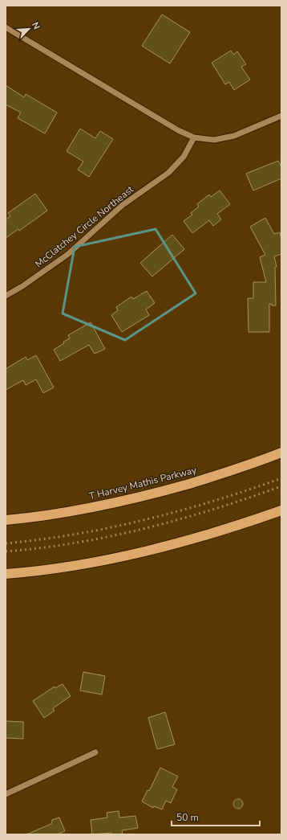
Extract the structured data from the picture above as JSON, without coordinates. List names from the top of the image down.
{
  "streets": {
    "highway": ["T Harvey Mathis Parkway"],
    "street": ["McClatchey Circle Northeast"]
  },
  "scale_bar": "50 m",
  "north": "top right"
}
